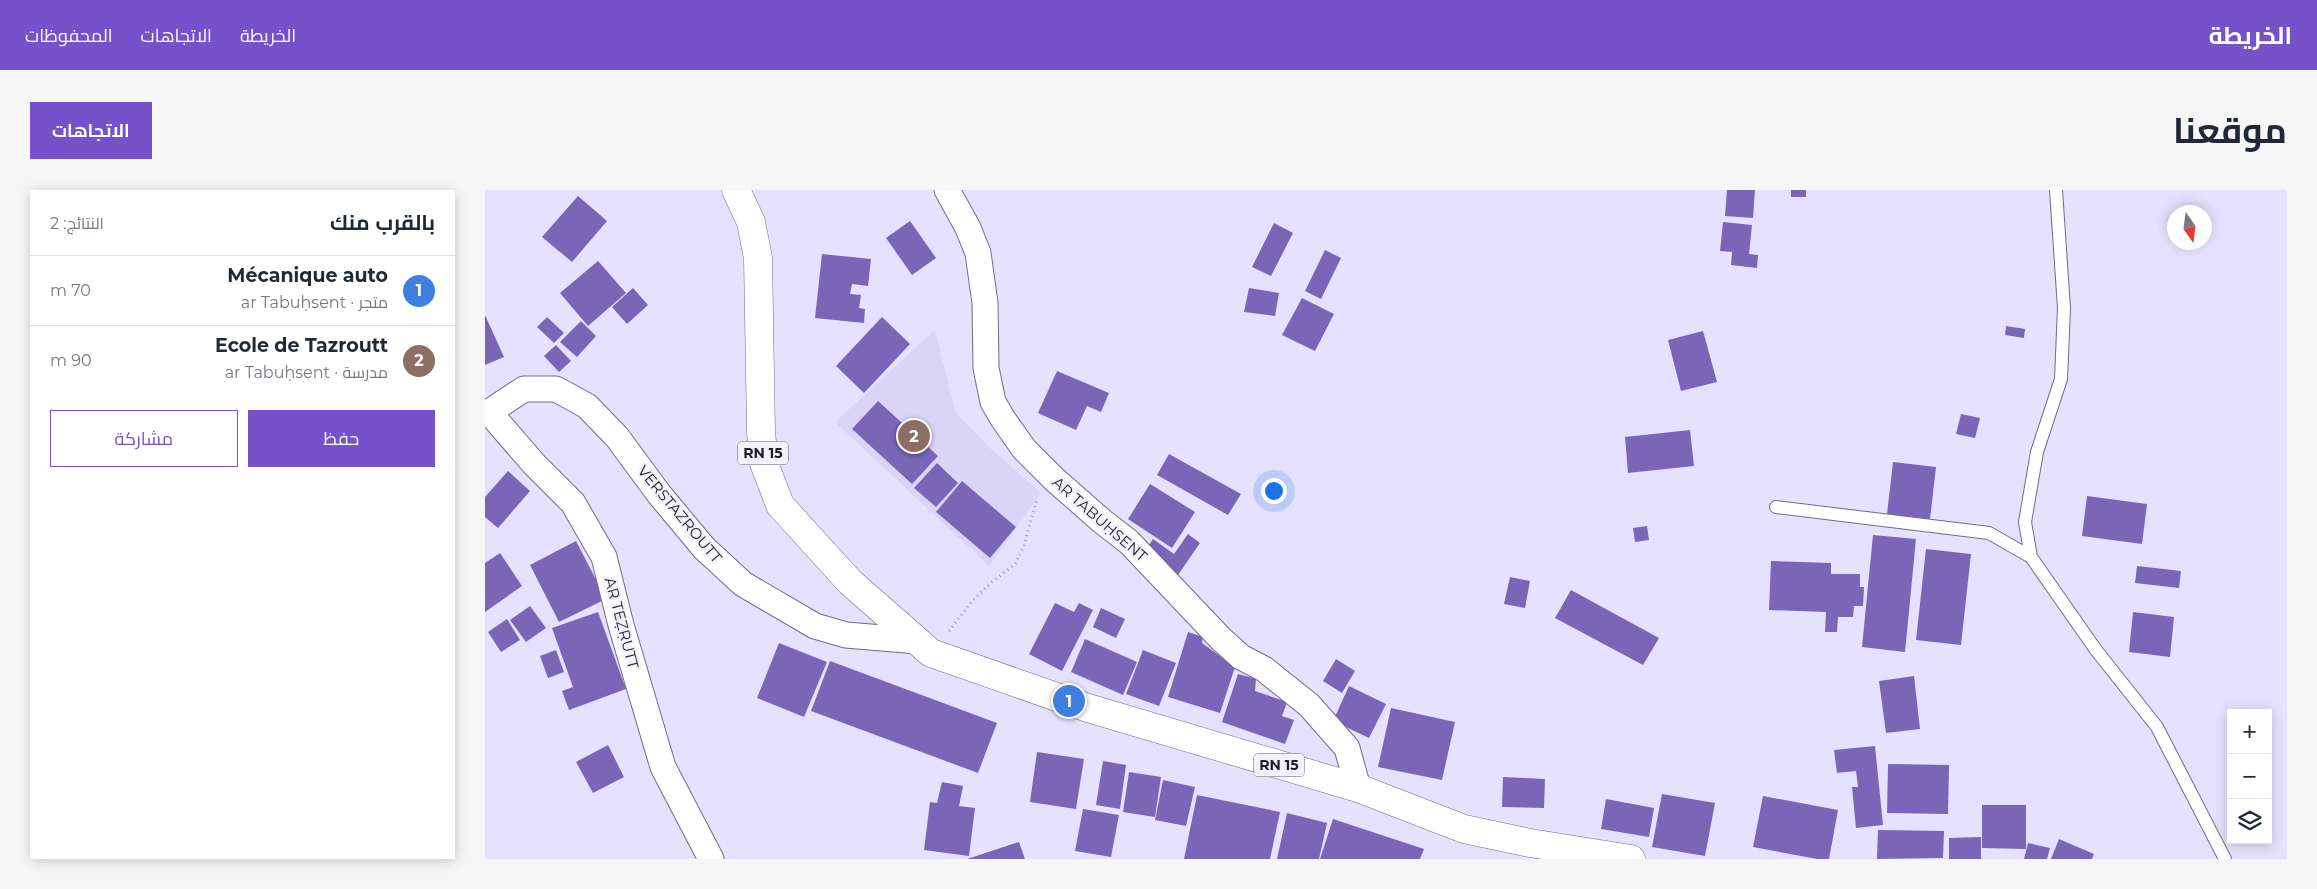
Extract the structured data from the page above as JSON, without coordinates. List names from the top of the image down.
{
  "streets": {
    "main road": ["RN 15"],
    "street": ["VERSTAZROUTT", "AR TABUḤSENT", "AR TEẒṚUTT"]
  },
  "crossings": [
    ["RN 15", "VERSTAZROUTT"],
    ["RN 15", "AR TABUḤSENT"],
    ["VERSTAZROUTT", "AR TEẒṚUTT"]
  ],
  "north": "bottom",
  "page": {
    "header": "الخريطة",
    "nav": ["الخريطة", "الاتجاهات", "المحفوظات"],
    "title": "موقعنا",
    "buttons": [
      "الاتجاهات",
      ["حفظ", "مشاركة"]
    ],
    "heading": ["بالقرب منك", "النتائج: 2"],
    "list": [
      {
        "mark": "1",
        "name": "Mécanique auto",
        "note": "متجر · ar Tabuḥsent",
        "value": "70 m"
      },
      {
        "mark": "2",
        "name": "Ecole de Tazroutt",
        "note": "مدرسة · ar Tabuḥsent",
        "value": "90 m"
      }
    ],
    "pins": ["2", "1"],
    "map_buttons": ["+", "−"]
  }
}
